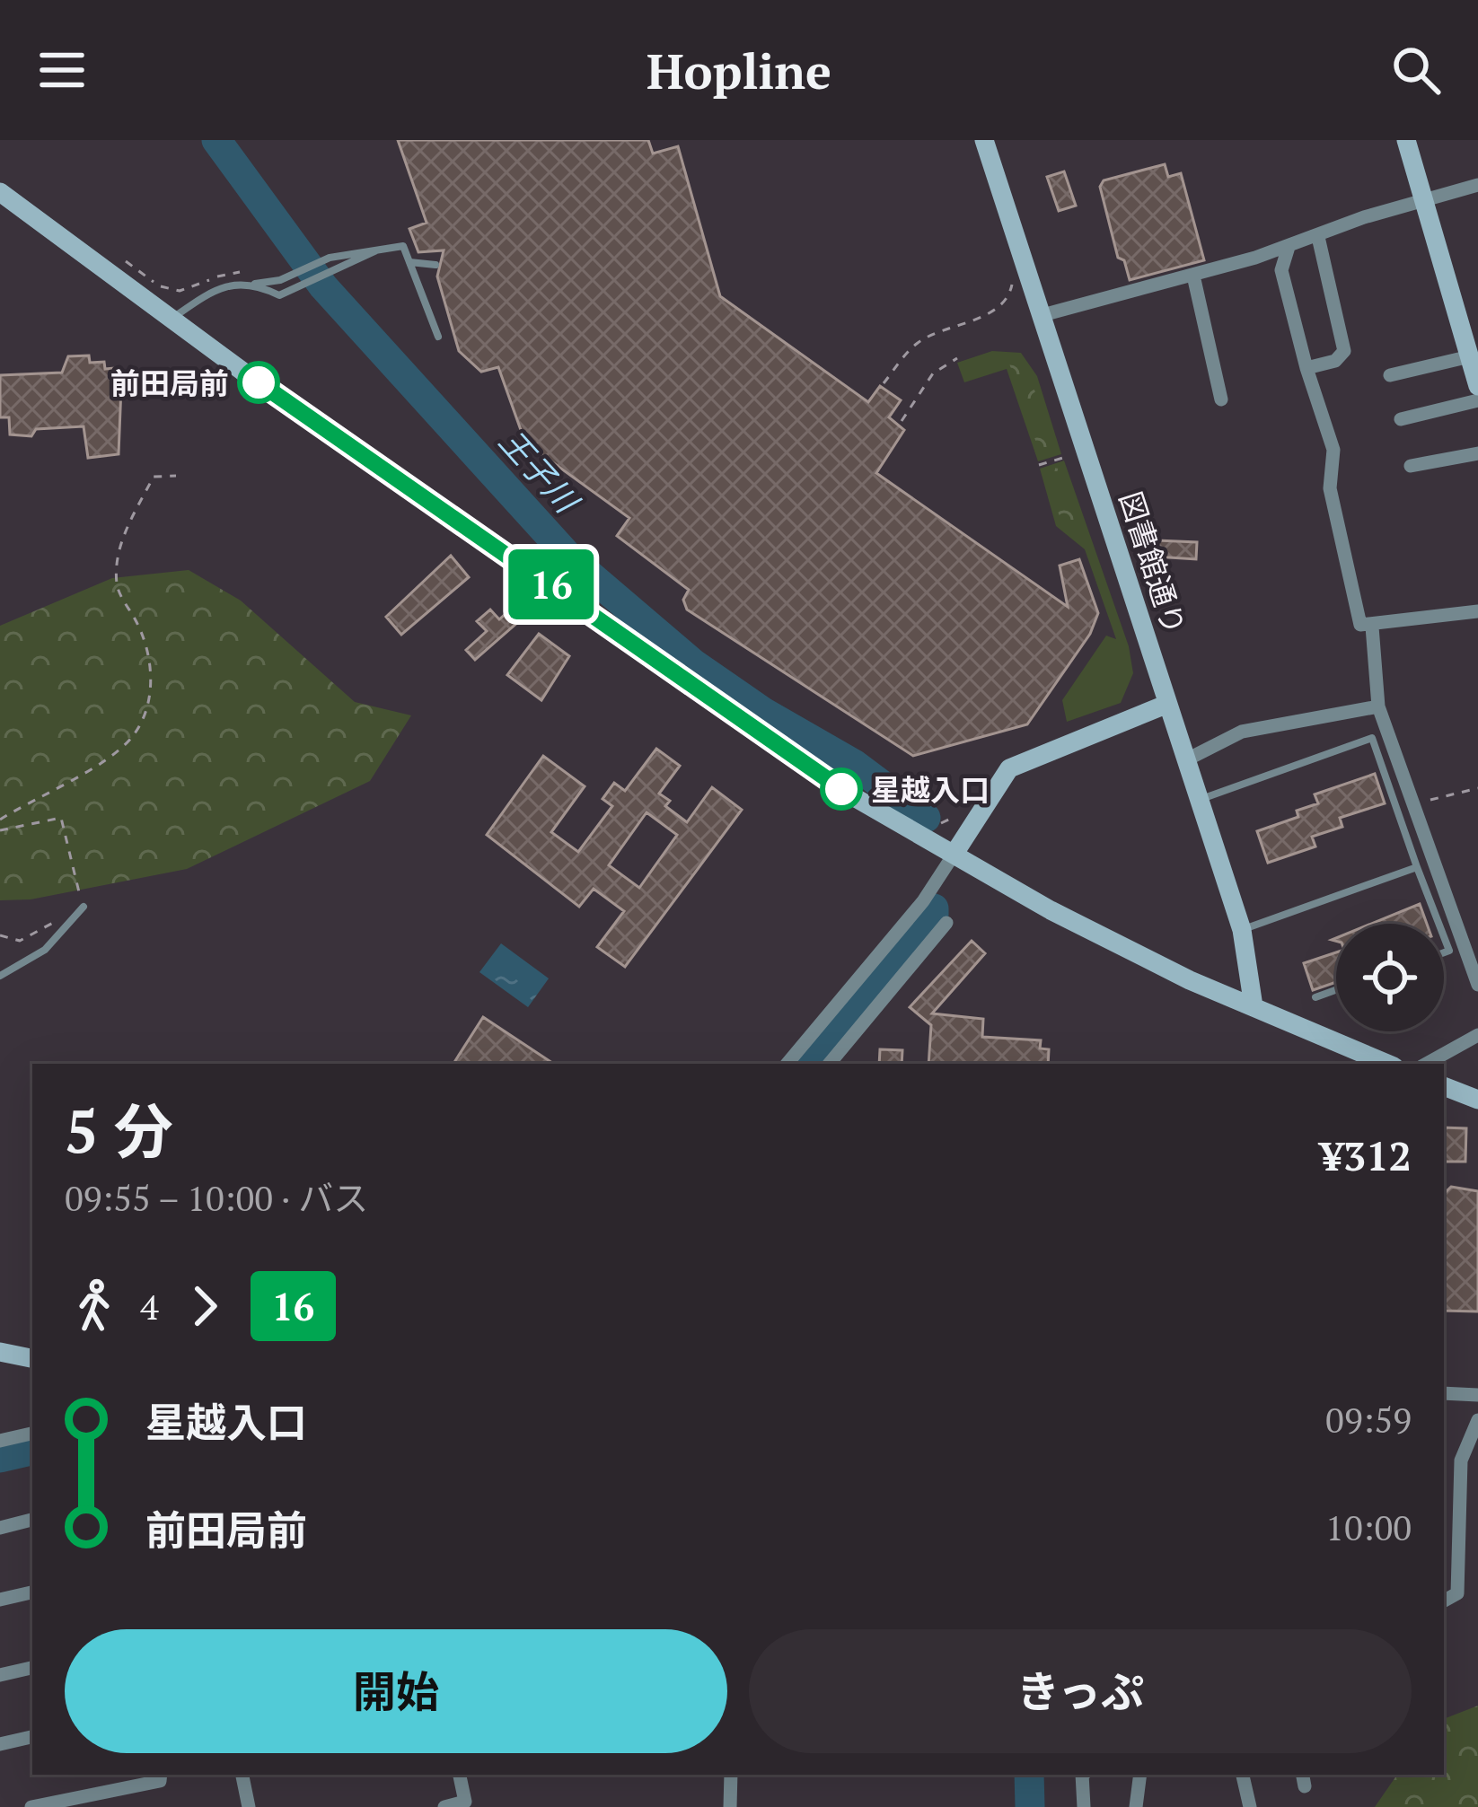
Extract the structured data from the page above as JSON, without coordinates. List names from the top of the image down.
{
  "streets": {
    "street": ["図書館通り"]
  },
  "water": ["王子川"],
  "places": ["前田局前", "星越入口"],
  "lines": ["bus line 16"],
  "page": {
    "header": "Hopline",
    "on_map": "16",
    "heading": ["5 分", "09:55 – 10:00 · バス", "¥312"],
    "legs": ["4", "16"],
    "list": [
      {
        "name": "星越入口",
        "value": "09:59"
      },
      {
        "name": "前田局前",
        "value": "10:00"
      }
    ],
    "buttons": ["開始", "きっぷ"]
  }
}
